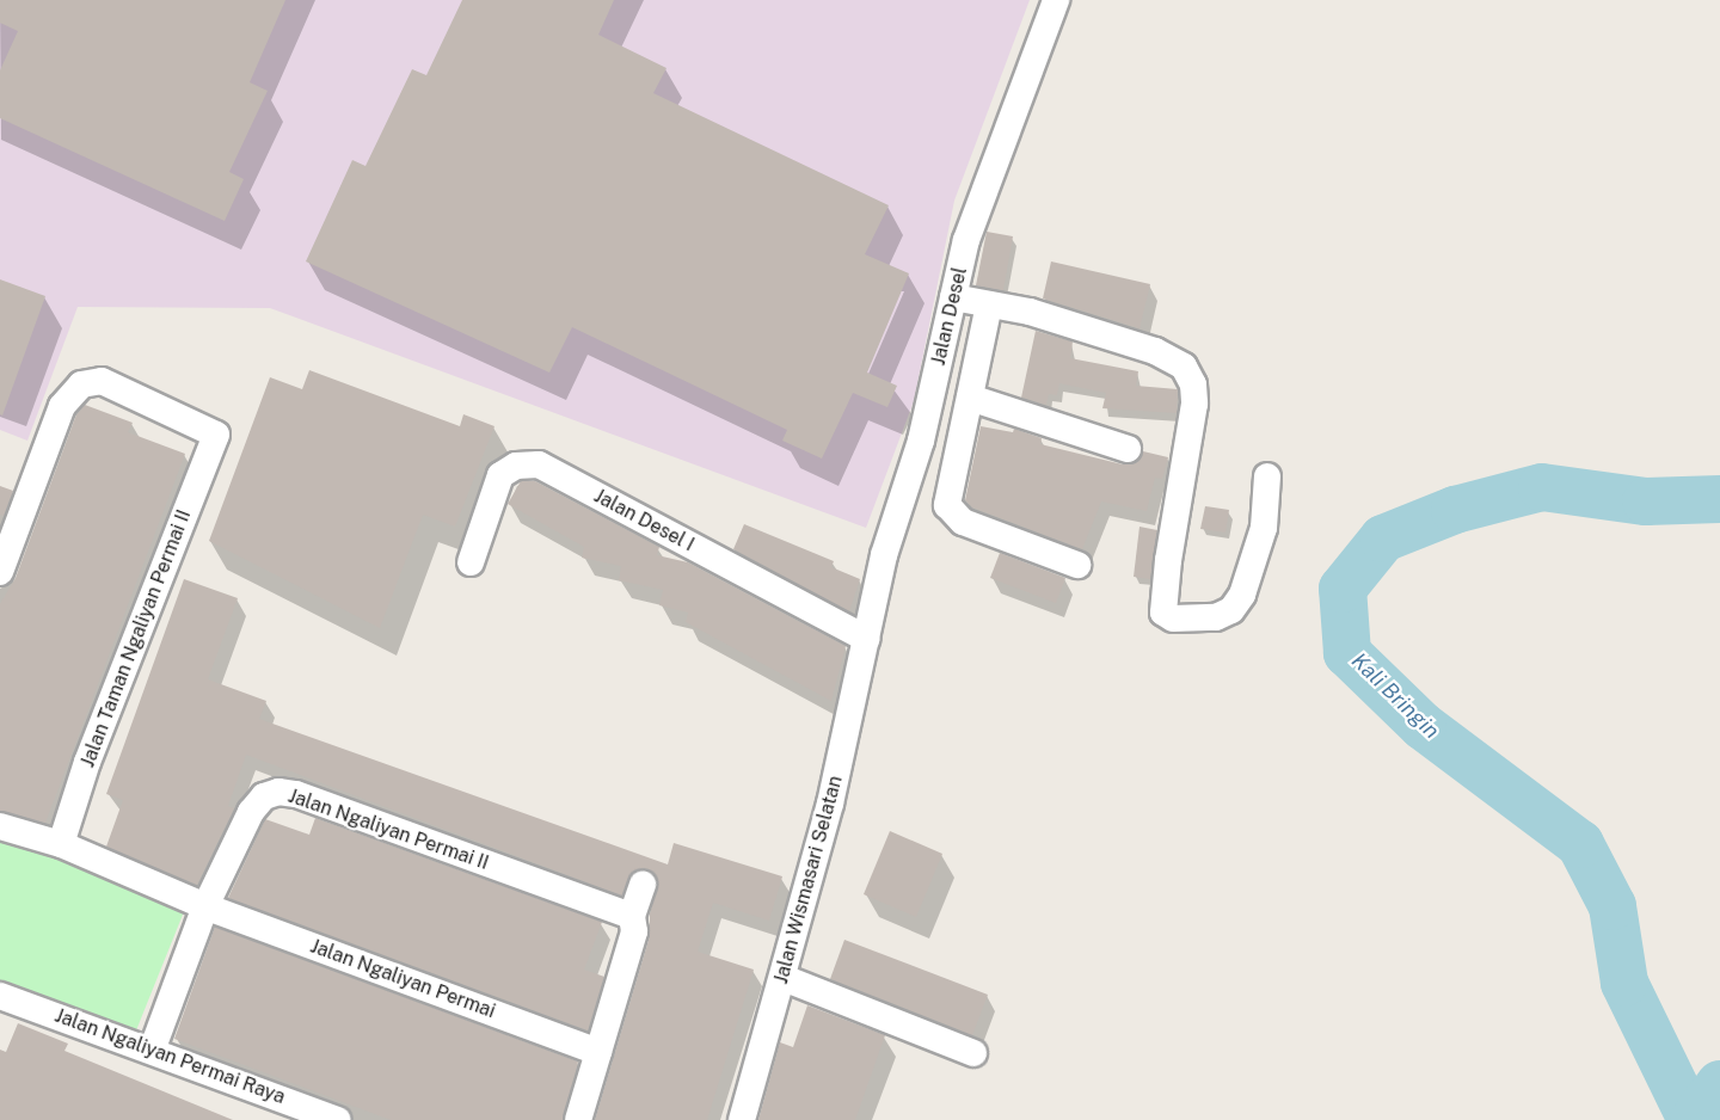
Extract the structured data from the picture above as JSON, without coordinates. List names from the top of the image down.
{
  "streets": {
    "street": [
      "Jalan Desel",
      "Jalan Desel I",
      "Jalan Taman Ngaliyan Permai II",
      "Jalan Ngaliyan Permai II",
      "Jalan Wismasari Selatan",
      "Jalan Ngaliyan Permai",
      "Jalan Ngaliyan Permai Raya"
    ]
  },
  "crossings": [
    ["Jalan Desel", "Jalan Desel I"],
    ["Jalan Desel", "Jalan Wismasari Selatan"],
    ["Jalan Desel I", "Jalan Wismasari Selatan"],
    ["Jalan Ngaliyan Permai II", "Jalan Ngaliyan Permai"],
    ["Jalan Ngaliyan Permai II", "Jalan Ngaliyan Permai Raya"]
  ],
  "water": ["Kali Bringin"]
}
